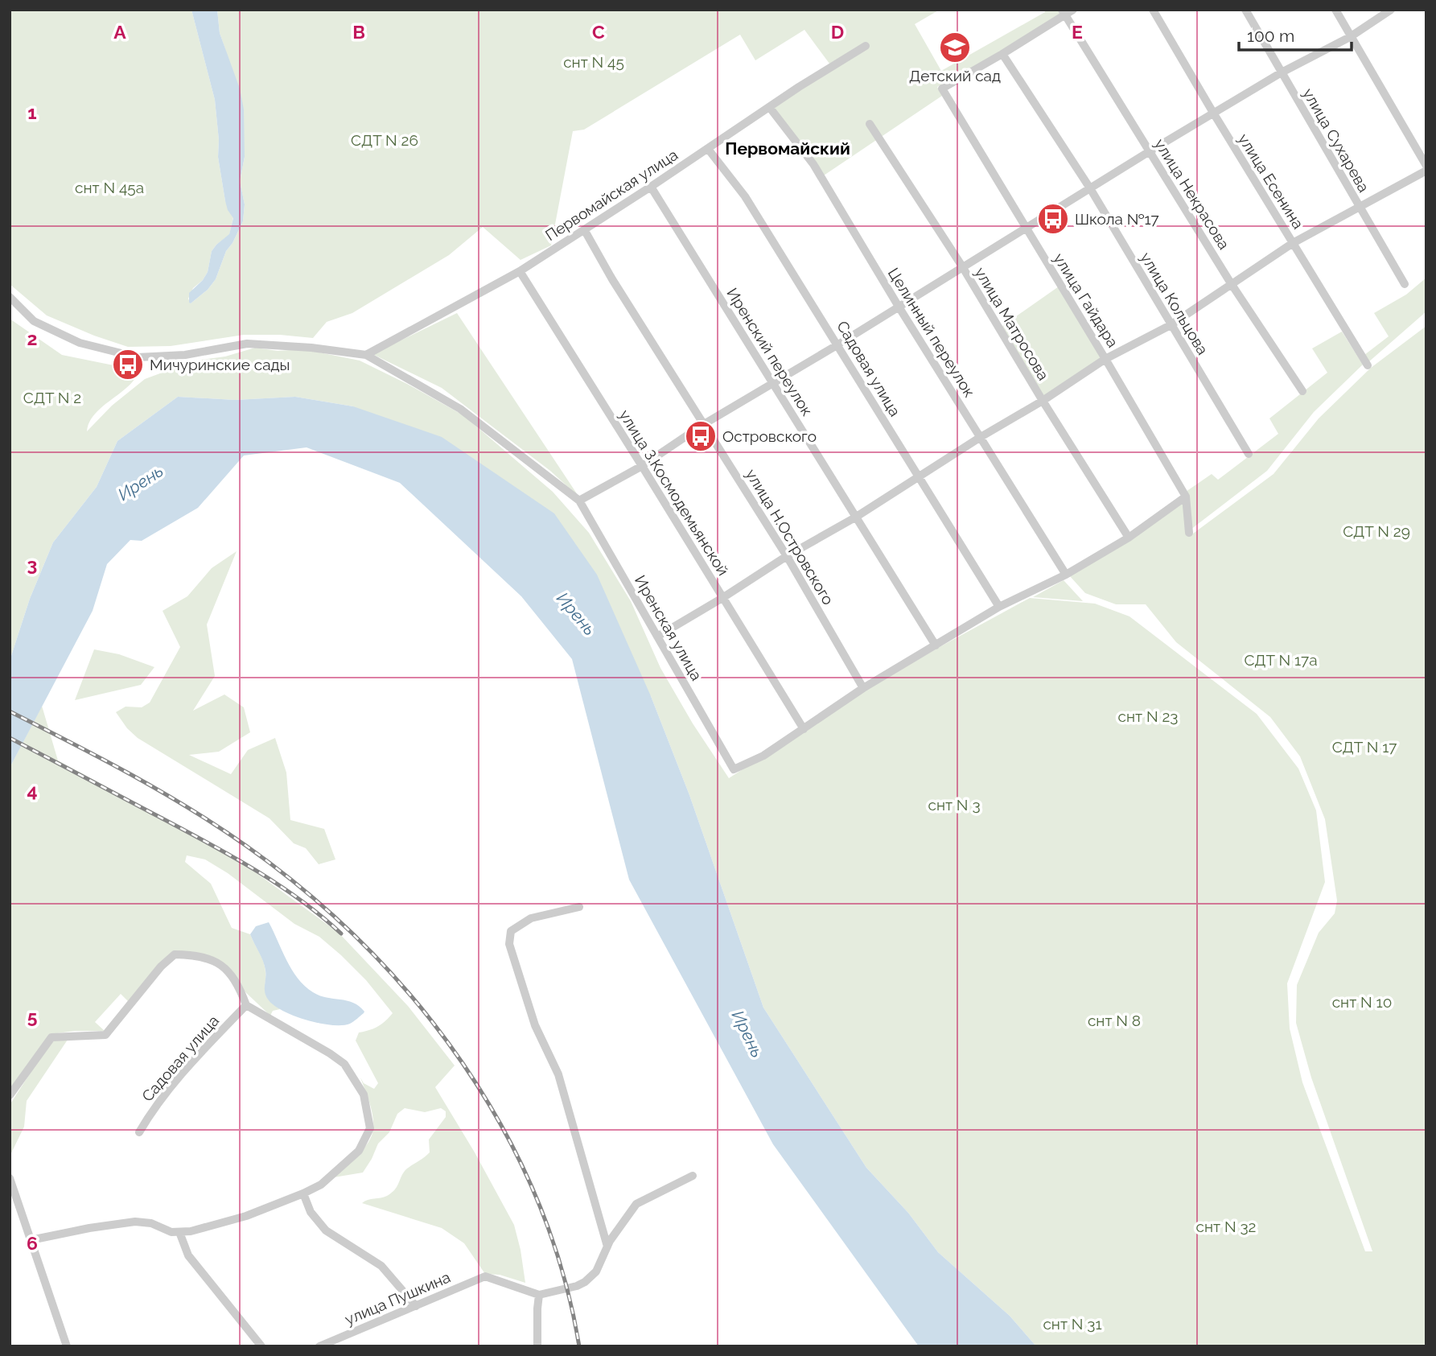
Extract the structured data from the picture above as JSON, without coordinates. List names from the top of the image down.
{
  "streets": {
    "street": [
      "улица Сухарева",
      "улица Есенина",
      "улица Некрасова",
      "Первомайская улица",
      "улица Гайдара",
      "улица Кольцова",
      "улица Матросова",
      "Целинный переулок",
      "Иренский переулок",
      "Садовая улица",
      "улица З.Космодемьянской",
      "улица Н.Островского",
      "Иренская улица",
      "улица Пушкина"
    ]
  },
  "crossings": [
    ["Первомайская улица", "Целинный переулок"],
    ["Первомайская улица", "Иренский переулок"],
    ["Первомайская улица", "Садовая улица"],
    ["Первомайская улица", "улица З.Космодемьянской"],
    ["Первомайская улица", "улица Н.Островского"],
    ["улица Гайдара", "улица Кольцова"],
    ["улица З.Космодемьянской", "Иренская улица"]
  ],
  "districts": ["Первомайский"],
  "water": ["Ирень"],
  "parks": [
    "снт N 45",
    "СДТ N 26",
    "снт N 45а",
    "СДТ N 2",
    "СДТ N 29",
    "СДТ N 17а",
    "снт N 23",
    "СДТ N 17",
    "снт N 3",
    "снт N 10",
    "снт N 8",
    "снт N 32",
    "снт N 31"
  ],
  "places": {
    "school or university": ["Детский сад"],
    "bus stop": ["Школа №17", "Мичуринские сады", "Островского"]
  },
  "scale_bar": "100 m",
  "grid": {
    "columns": [
      "A",
      "B",
      "C",
      "D",
      "E"
    ],
    "rows": [
      "1",
      "2",
      "3",
      "4",
      "5",
      "6"
    ]
  }
}
